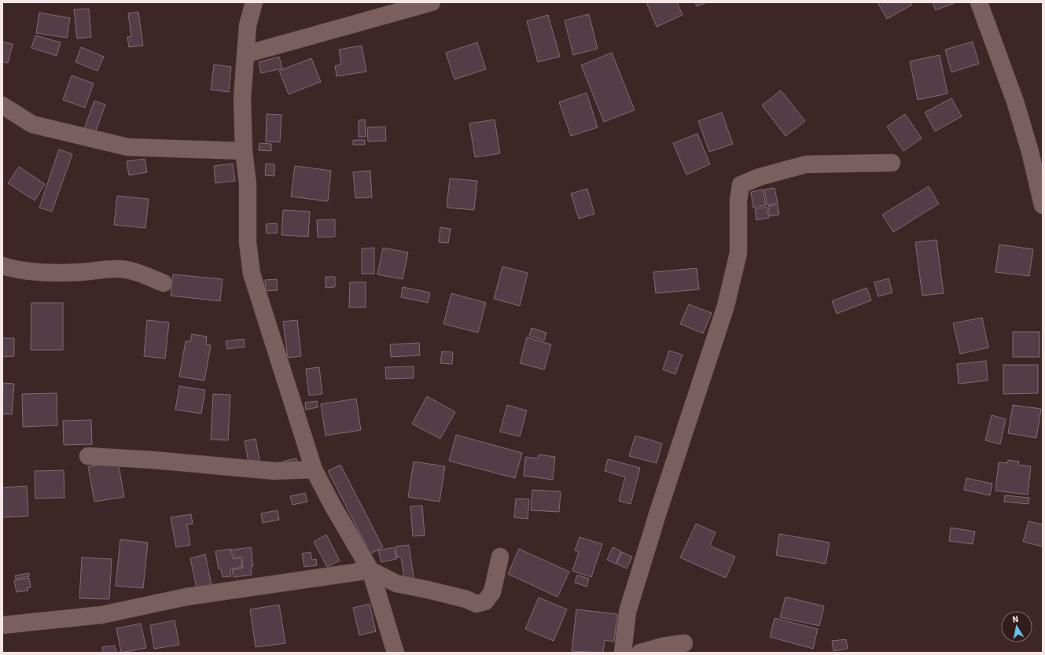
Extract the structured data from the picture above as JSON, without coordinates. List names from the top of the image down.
{
  "north": "top"
}
